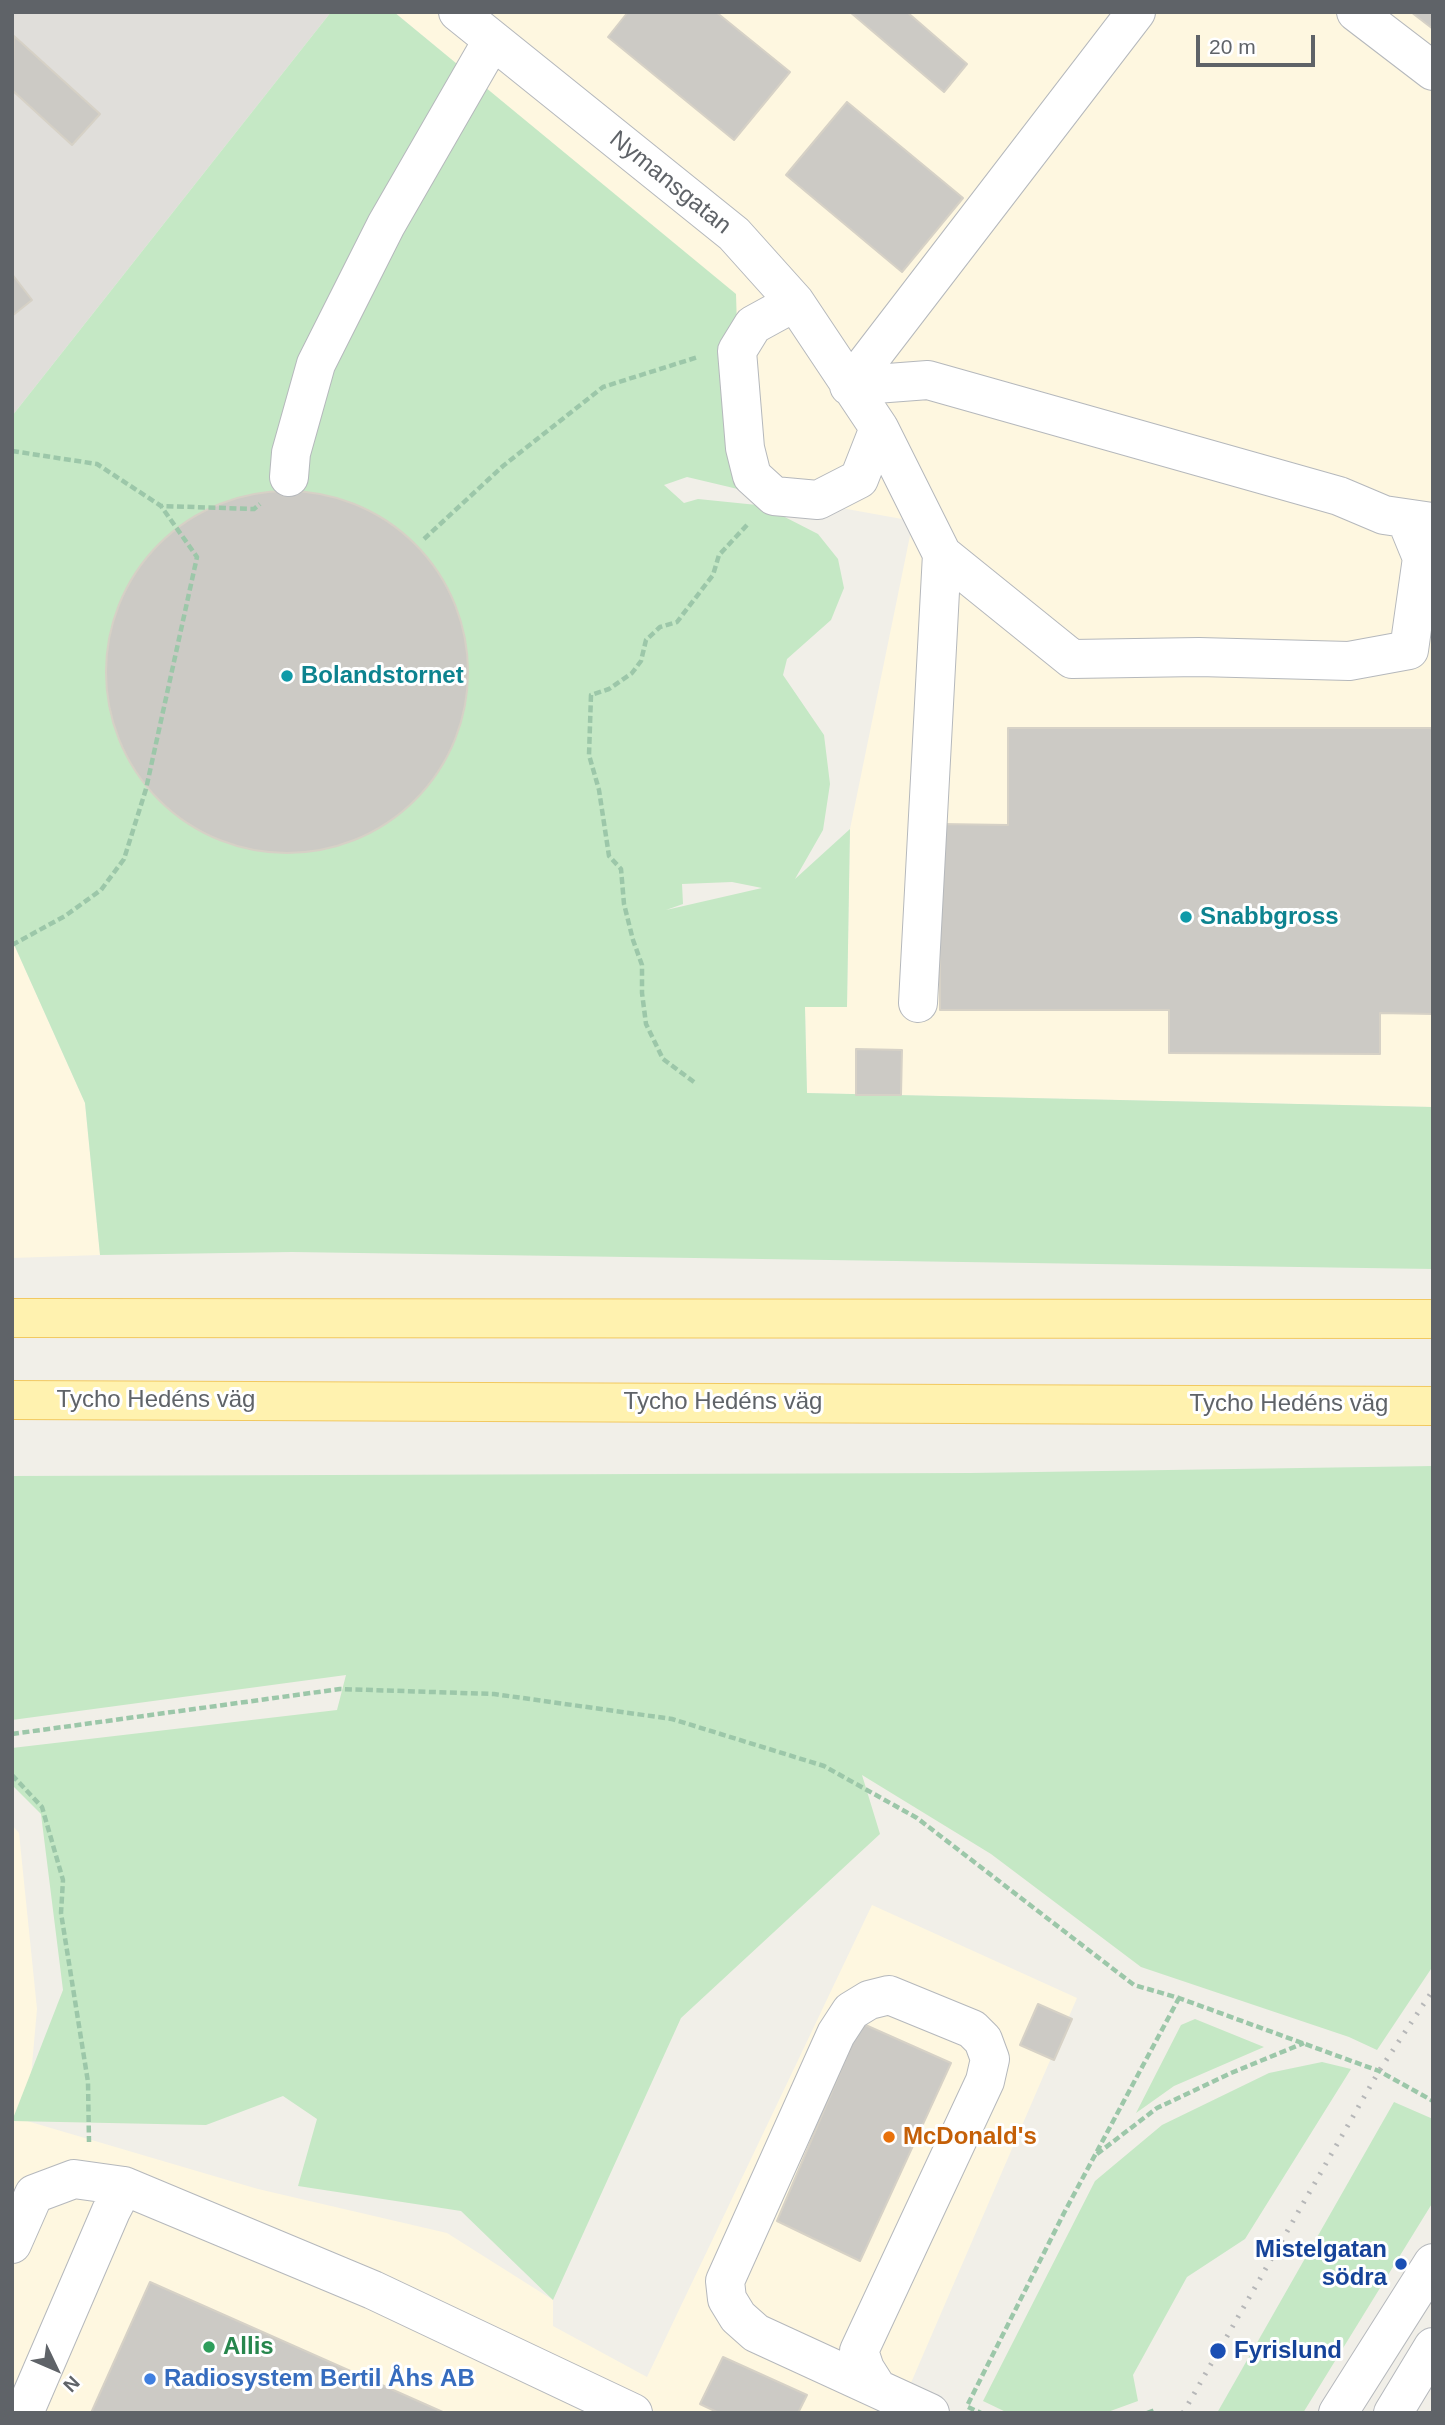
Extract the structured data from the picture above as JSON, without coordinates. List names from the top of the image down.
{
  "streets": {
    "main road": ["Tycho Hedéns väg"],
    "street": ["Nymansgatan"]
  },
  "places": [
    "Bolandstornet",
    "Snabbgross",
    "McDonald's",
    "Mistelgatan södra",
    "Allis",
    "Fyrislund",
    "Radiosystem Bertil Åhs AB"
  ],
  "scale_bar": "20 m",
  "north": "bottom right"
}
